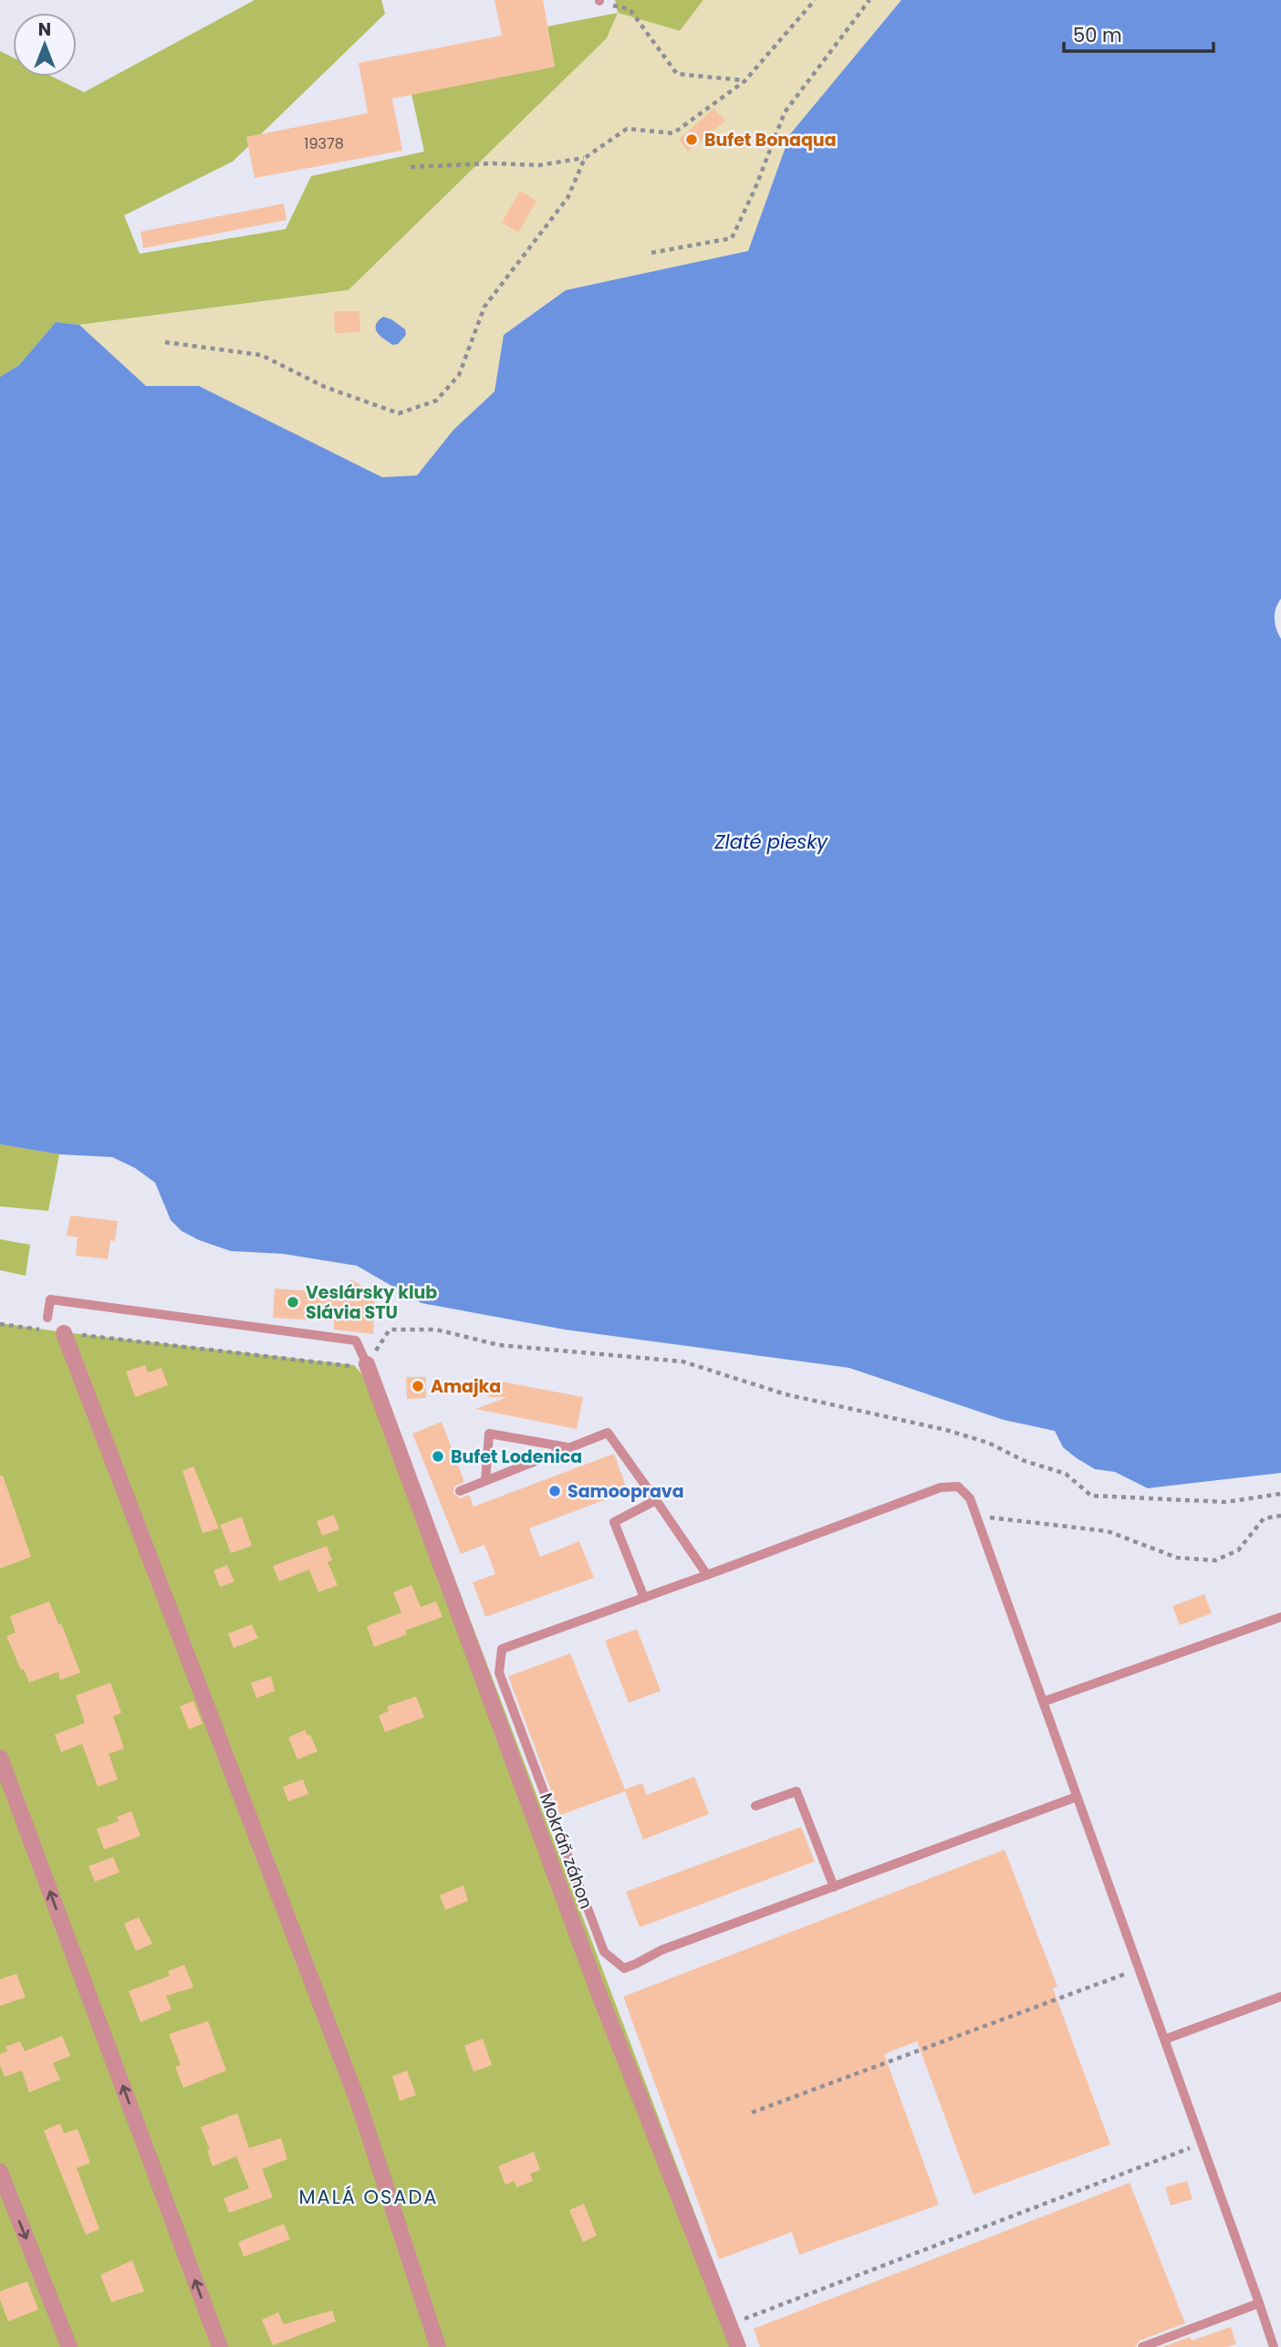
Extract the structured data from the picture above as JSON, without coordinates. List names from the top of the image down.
{
  "streets": {
    "street": ["Mokráň záhon"]
  },
  "districts": ["MALÁ OSADA"],
  "water": ["Zlaté piesky"],
  "places": [
    "Bufet Bonaqua",
    "Veslársky klub Slávia STU",
    "Amajka",
    "Bufet Lodenica",
    "Samooprava"
  ],
  "house_numbers": ["19378"],
  "scale_bar": "50 m",
  "north": "top"
}
